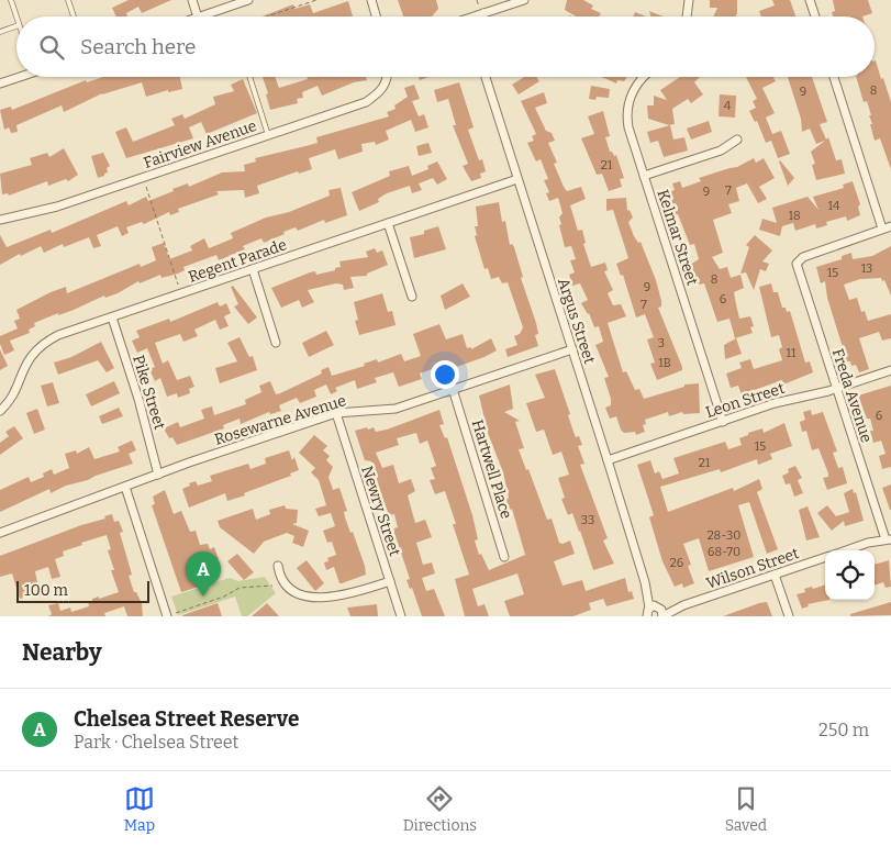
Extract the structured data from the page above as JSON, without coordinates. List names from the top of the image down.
{
  "streets": {
    "street": [
      "Fairview Avenue",
      "Kelmar Street",
      "Regent Parade",
      "Argus Street",
      "Pike Street",
      "Freda Avenue",
      "Leon Street",
      "Rosewarne Avenue",
      "Hartwell Place",
      "Newry Street",
      "Wilson Street"
    ]
  },
  "crossings": [
    ["Kelmar Street", "Leon Street"],
    ["Regent Parade", "Argus Street"],
    ["Regent Parade", "Pike Street"],
    ["Argus Street", "Leon Street"],
    ["Argus Street", "Rosewarne Avenue"],
    ["Argus Street", "Wilson Street"],
    ["Pike Street", "Rosewarne Avenue"],
    ["Freda Avenue", "Leon Street"],
    ["Rosewarne Avenue", "Hartwell Place"],
    ["Rosewarne Avenue", "Newry Street"]
  ],
  "house_numbers": [
    "8",
    "9",
    "4",
    "21",
    "7",
    "9",
    "14",
    "18",
    "13",
    "15",
    "8",
    "9",
    "6",
    "7",
    "3",
    "11",
    "1B",
    "6",
    "15",
    "21",
    "33",
    "28-30",
    "68-70",
    "26"
  ],
  "scale_bar": "100 m",
  "page": {
    "search": "Search here",
    "pins": "A",
    "scale": "100 m",
    "heading": "Nearby",
    "list": [
      {
        "mark": "A",
        "name": "Chelsea Street Reserve",
        "note": "Park · Chelsea Street",
        "value": "250 m"
      }
    ],
    "nav": ["Map", "Directions", "Saved"]
  }
}
